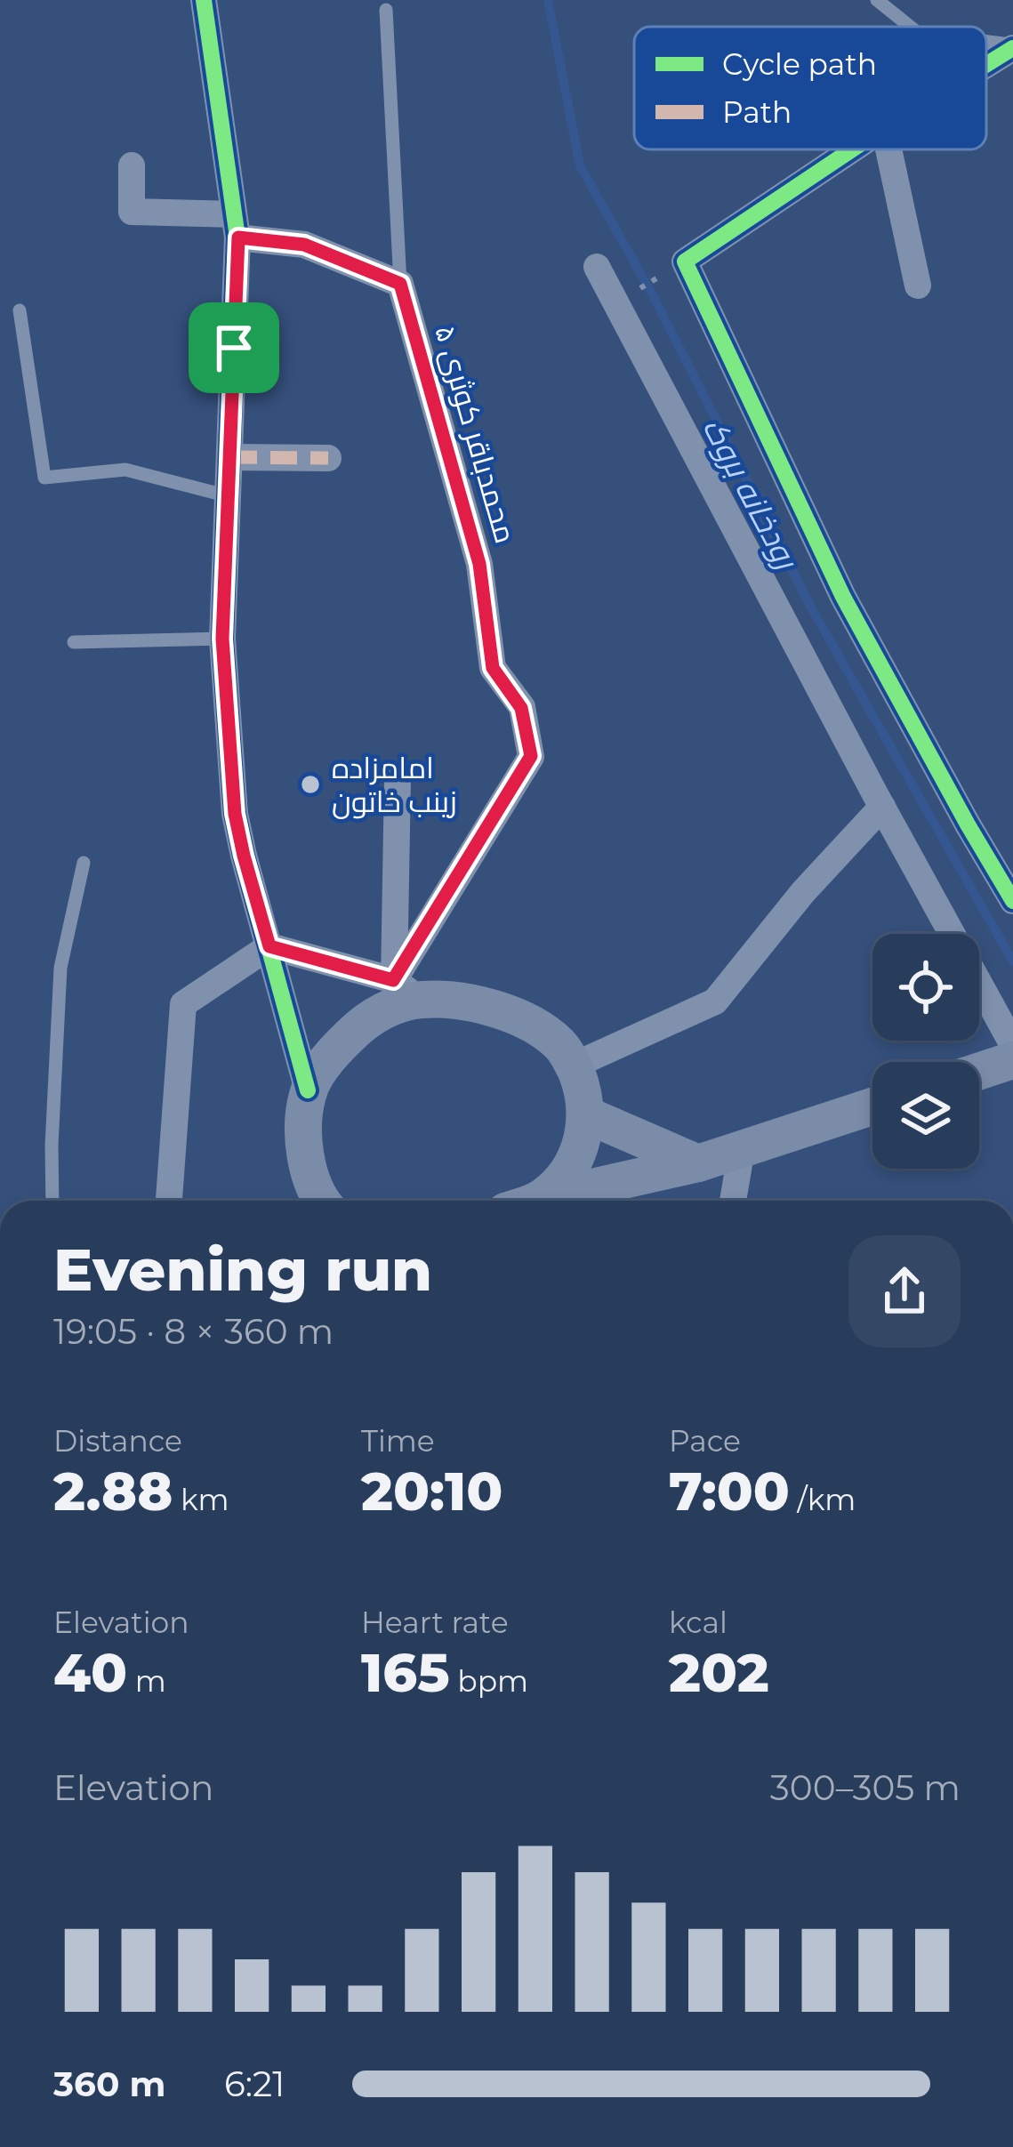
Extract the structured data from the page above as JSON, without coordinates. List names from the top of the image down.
{
  "streets": {
    "street": ["محمدباقر کوثری ۵"]
  },
  "water": ["رودخانه بروک"],
  "places": ["امامزاده زینب خاتون"],
  "legend": ["Cycle path", "Path"],
  "page": {
    "heading": ["Evening run", "19:05 · 8 × 360 m"],
    "stats": [
      ["Distance", "2.88 km"],
      ["Time", "20:10"],
      ["Pace", "7:00 /km"],
      ["Elevation", "40 m"],
      ["Heart rate", "165 bpm"],
      ["kcal", "202"]
    ],
    "chart": ["Elevation", "300–305 m"],
    "list": [
      {
        "name": "360 m",
        "note": "6:21"
      }
    ]
  }
}
